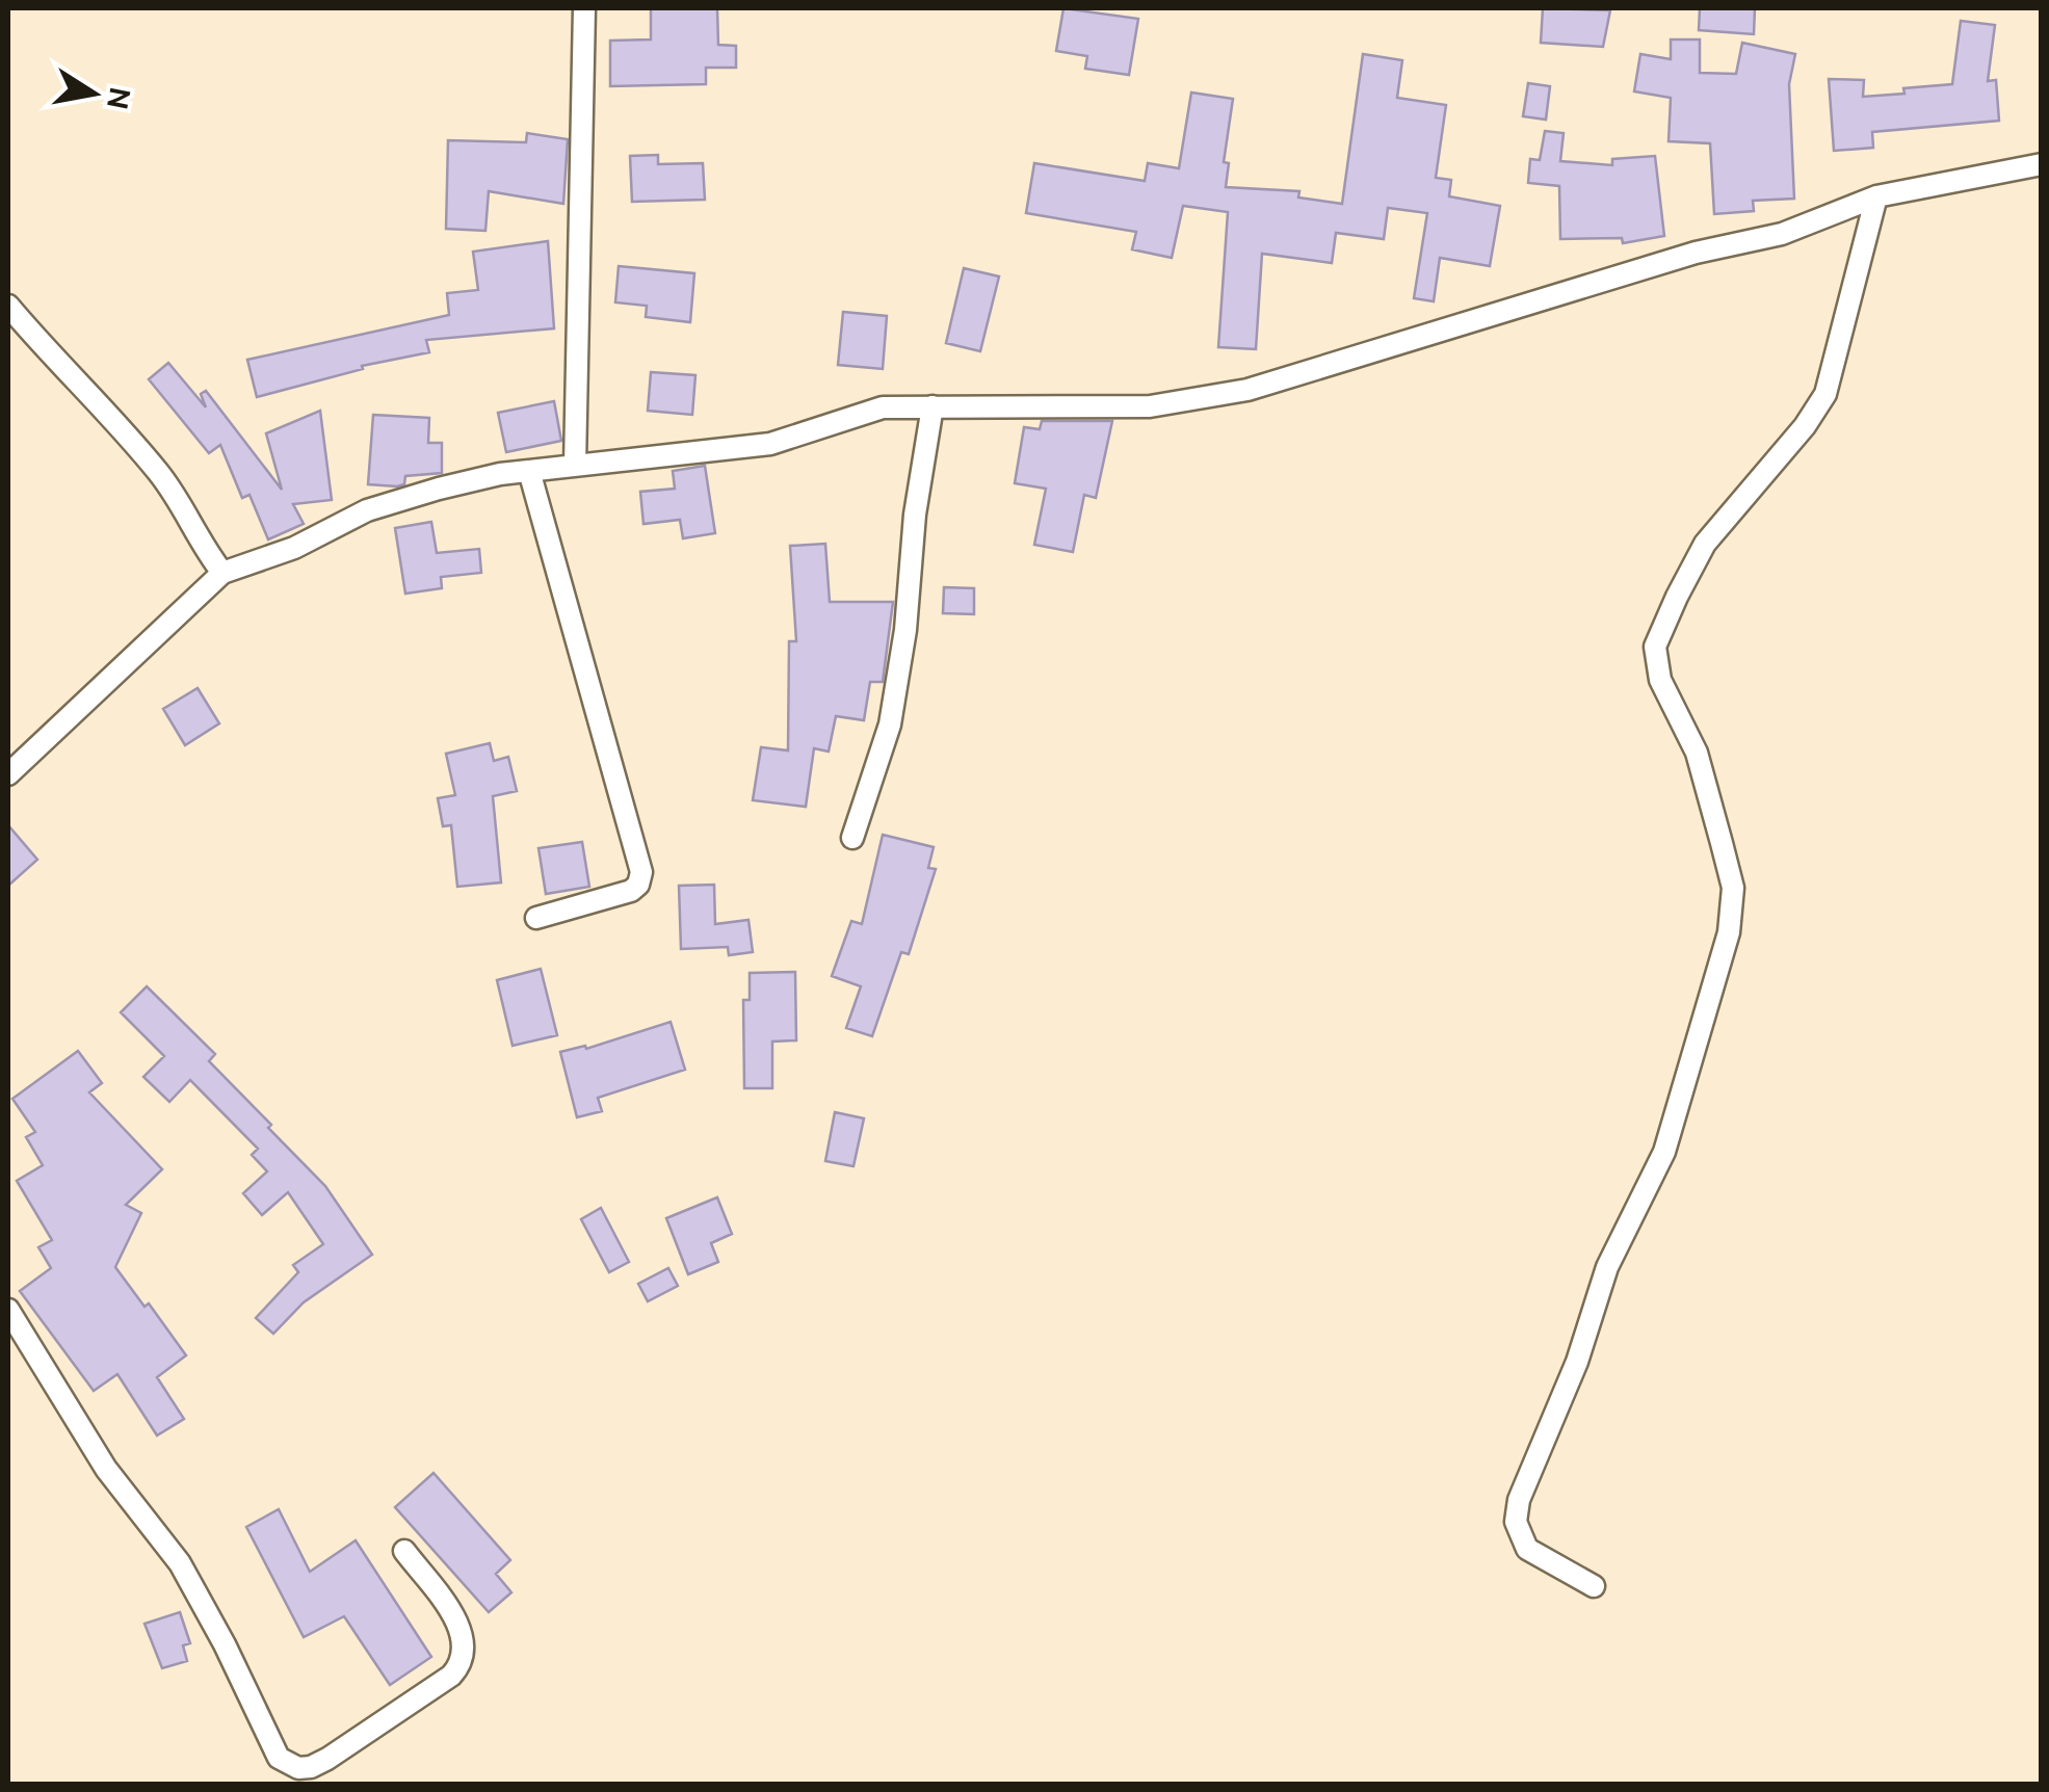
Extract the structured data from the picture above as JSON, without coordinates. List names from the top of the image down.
{
  "north": "right"
}
